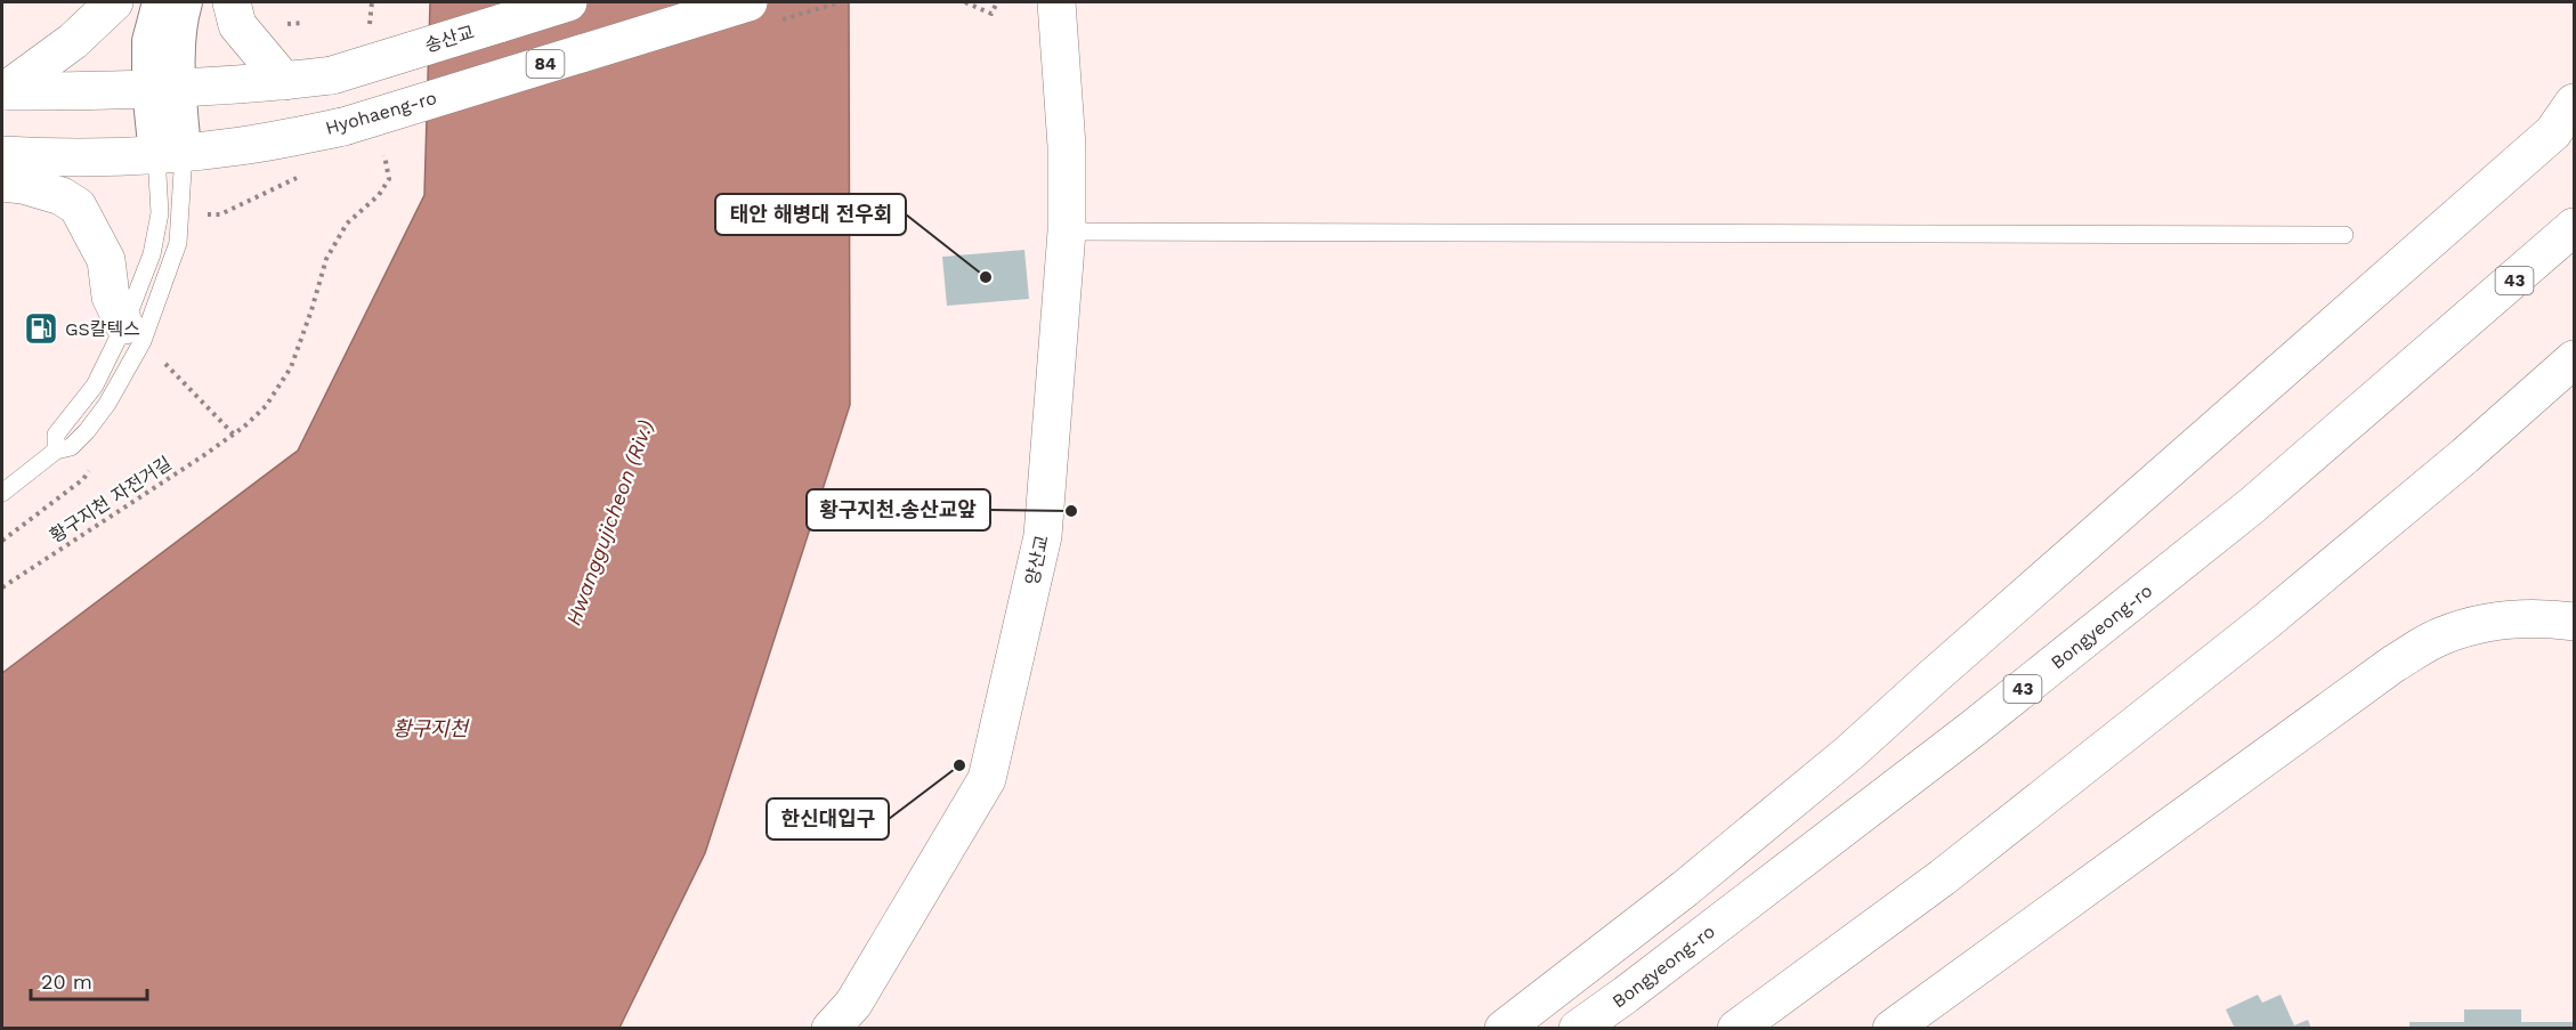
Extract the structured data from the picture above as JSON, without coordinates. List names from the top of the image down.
{
  "streets": {
    "main road": [
      "송산교",
      "84",
      "Hyohaeng-ro",
      "43",
      "양산교",
      "Bongyeong-ro"
    ],
    "path": ["황구지천 자전거길"]
  },
  "water": ["Hwanggujicheon (Riv.)", "황구지천"],
  "places": {
    "other": ["태안 해병대 전우회", "황구지천.송산교앞", "한신대입구"],
    "fuel station": ["GS칼텍스"]
  },
  "scale_bar": "20 m"
}
